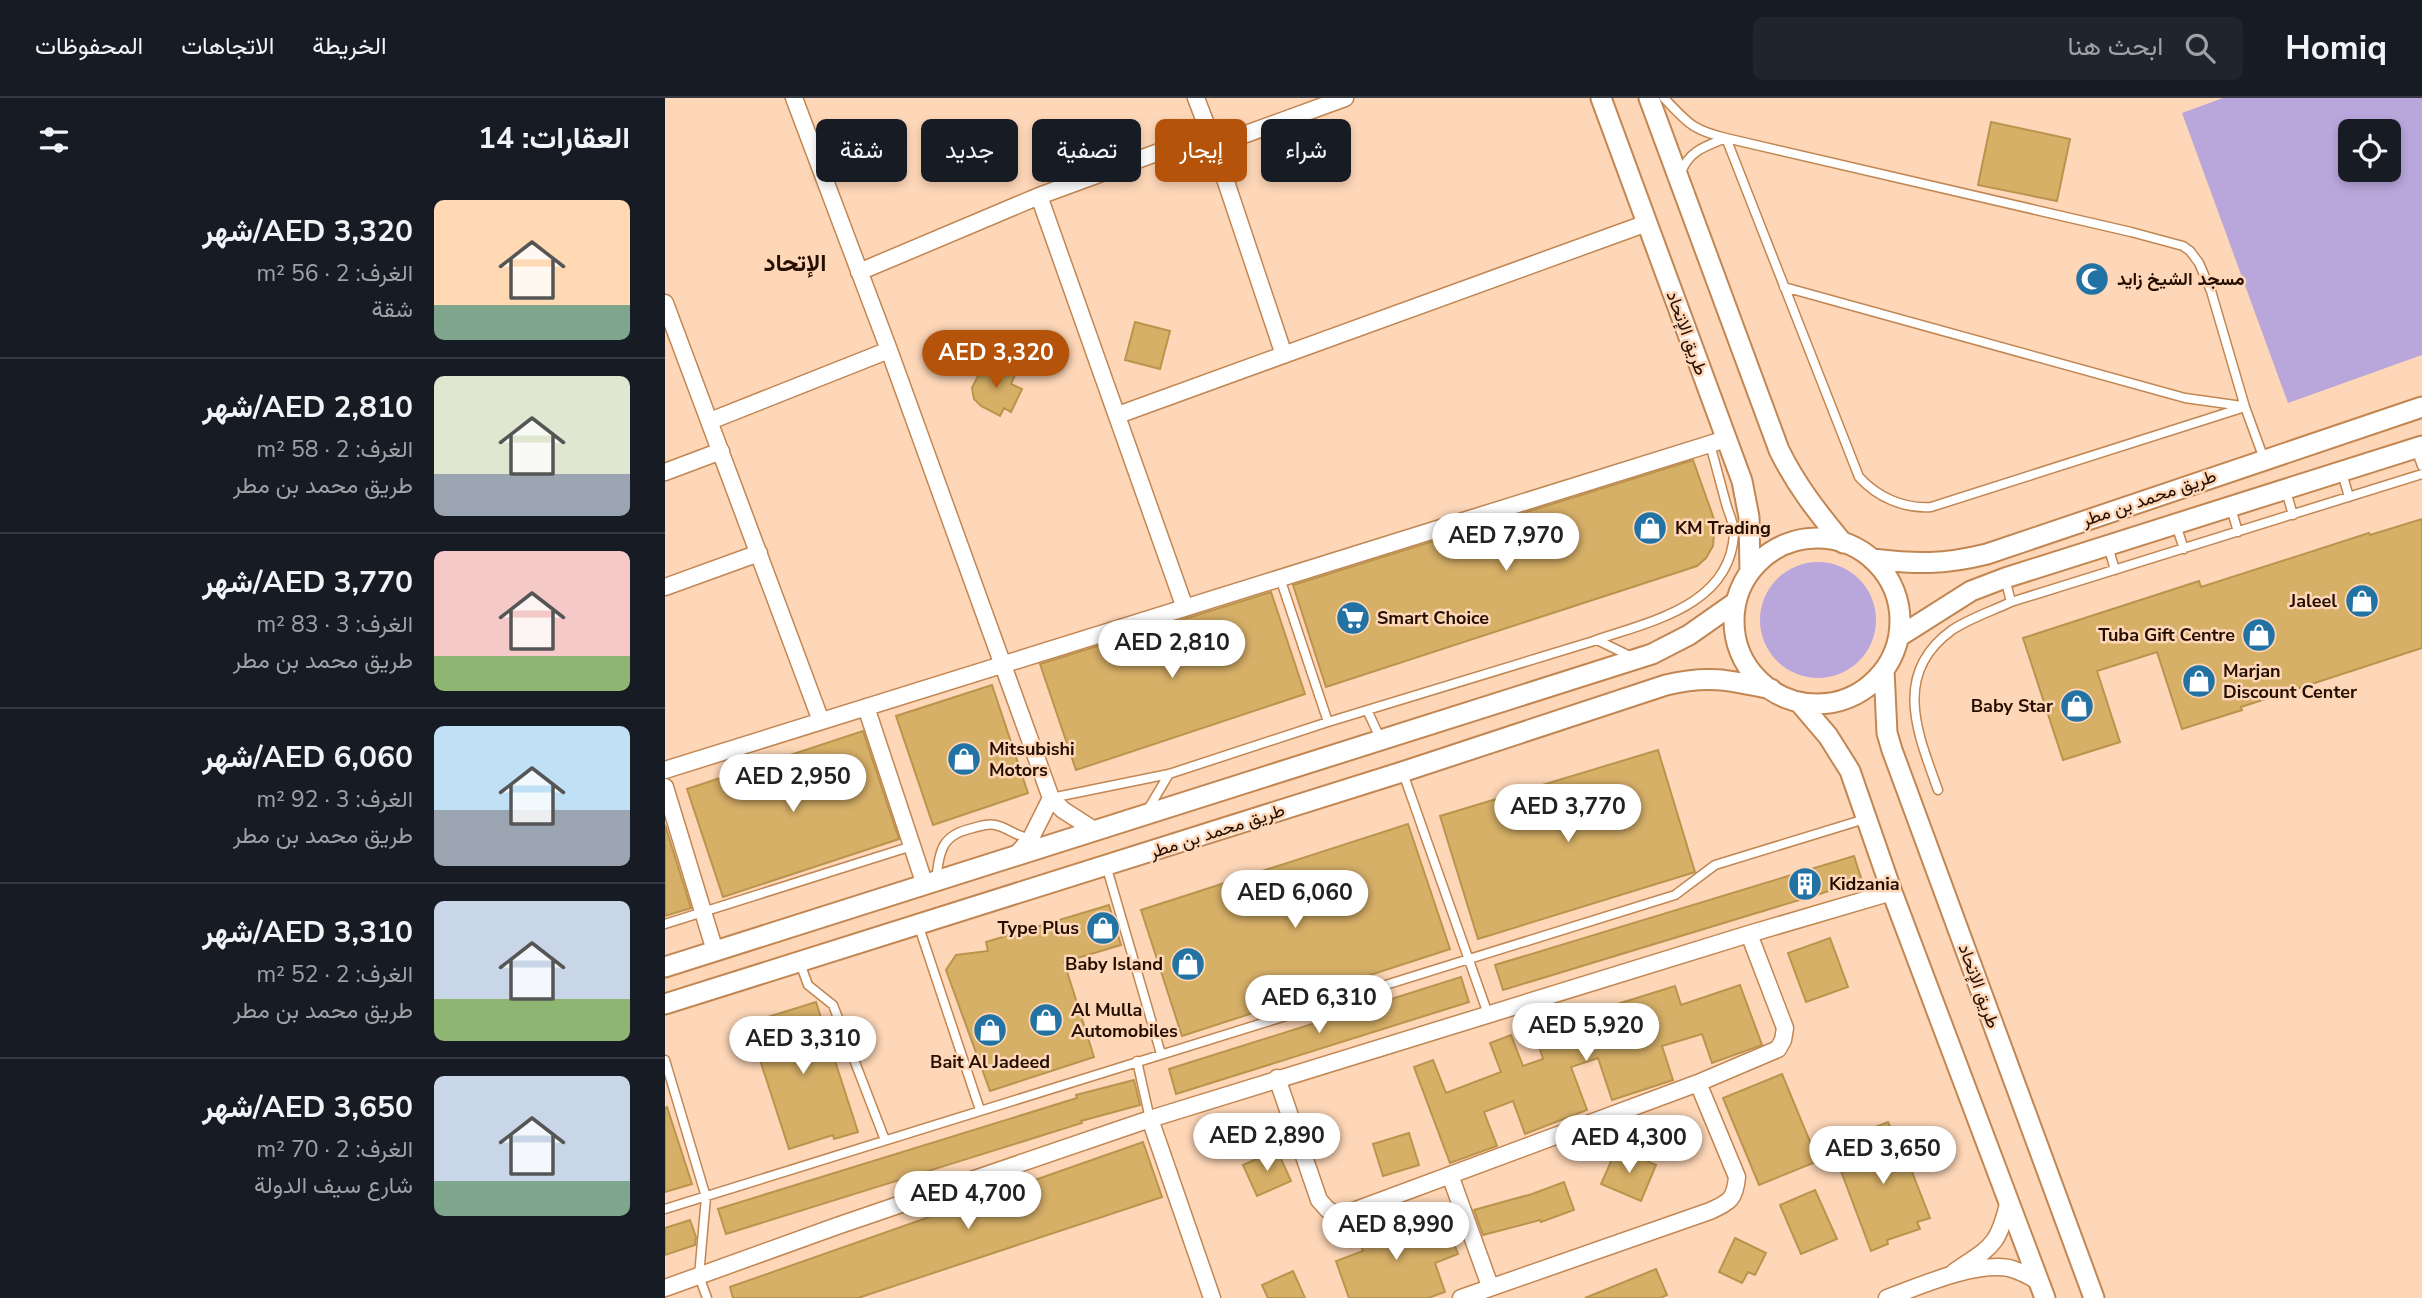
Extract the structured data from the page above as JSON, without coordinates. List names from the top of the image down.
{
  "streets": {
    "street": ["طريق اﻹتحاد", "طريق محمد بن مطر"]
  },
  "crossings": [
    ["طريق اﻹتحاد", "طريق محمد بن مطر"]
  ],
  "districts": ["اﻹتحاد"],
  "places": {
    "mosque": ["مسجد الشيخ زايد"],
    "shop": [
      "KM Trading",
      "Jaleel",
      "Tuba Gift Centre",
      "Marjan Discount Center",
      "Baby Star",
      "Mitsubishi Motors",
      "Type Plus",
      "Baby Island",
      "Al Mulla Automobiles",
      "Bait Al Jadeed"
    ],
    "supermarket": ["Smart Choice"],
    "building": ["Kidzania"]
  },
  "page": {
    "header": "Homiq",
    "search": "ابحث هنا",
    "nav": ["الخريطة", "الاتجاهات", "المحفوظات"],
    "heading": "العقارات: 14",
    "chip": [
      "شراء",
      "إيجار",
      "تصفية",
      "جديد",
      "شقة"
    ],
    "list": [
      {
        "name": "AED 3,320/شهر",
        "note": "الغرف: 2 · 56 m² · شقة"
      },
      {
        "name": "AED 2,810/شهر",
        "note": "الغرف: 2 · 58 m² · طريق محمد بن مطر"
      },
      {
        "name": "AED 3,770/شهر",
        "note": "الغرف: 3 · 83 m² · طريق محمد بن مطر"
      },
      {
        "name": "AED 6,060/شهر",
        "note": "الغرف: 3 · 92 m² · طريق محمد بن مطر"
      },
      {
        "name": "AED 3,310/شهر",
        "note": "الغرف: 2 · 52 m² · طريق محمد بن مطر"
      },
      {
        "name": "AED 3,650/شهر",
        "note": "الغرف: 2 · 70 m² · شارع سيف الدولة"
      }
    ],
    "price": [
      "AED 3,320",
      "AED 7,970",
      "AED 2,810",
      "AED 2,950",
      "AED 3,770",
      "AED 6,060",
      "AED 6,310",
      "AED 5,920",
      "AED 3,310",
      "AED 2,890",
      "AED 4,300",
      "AED 3,650",
      "AED 4,700",
      "AED 8,990"
    ]
  }
}
